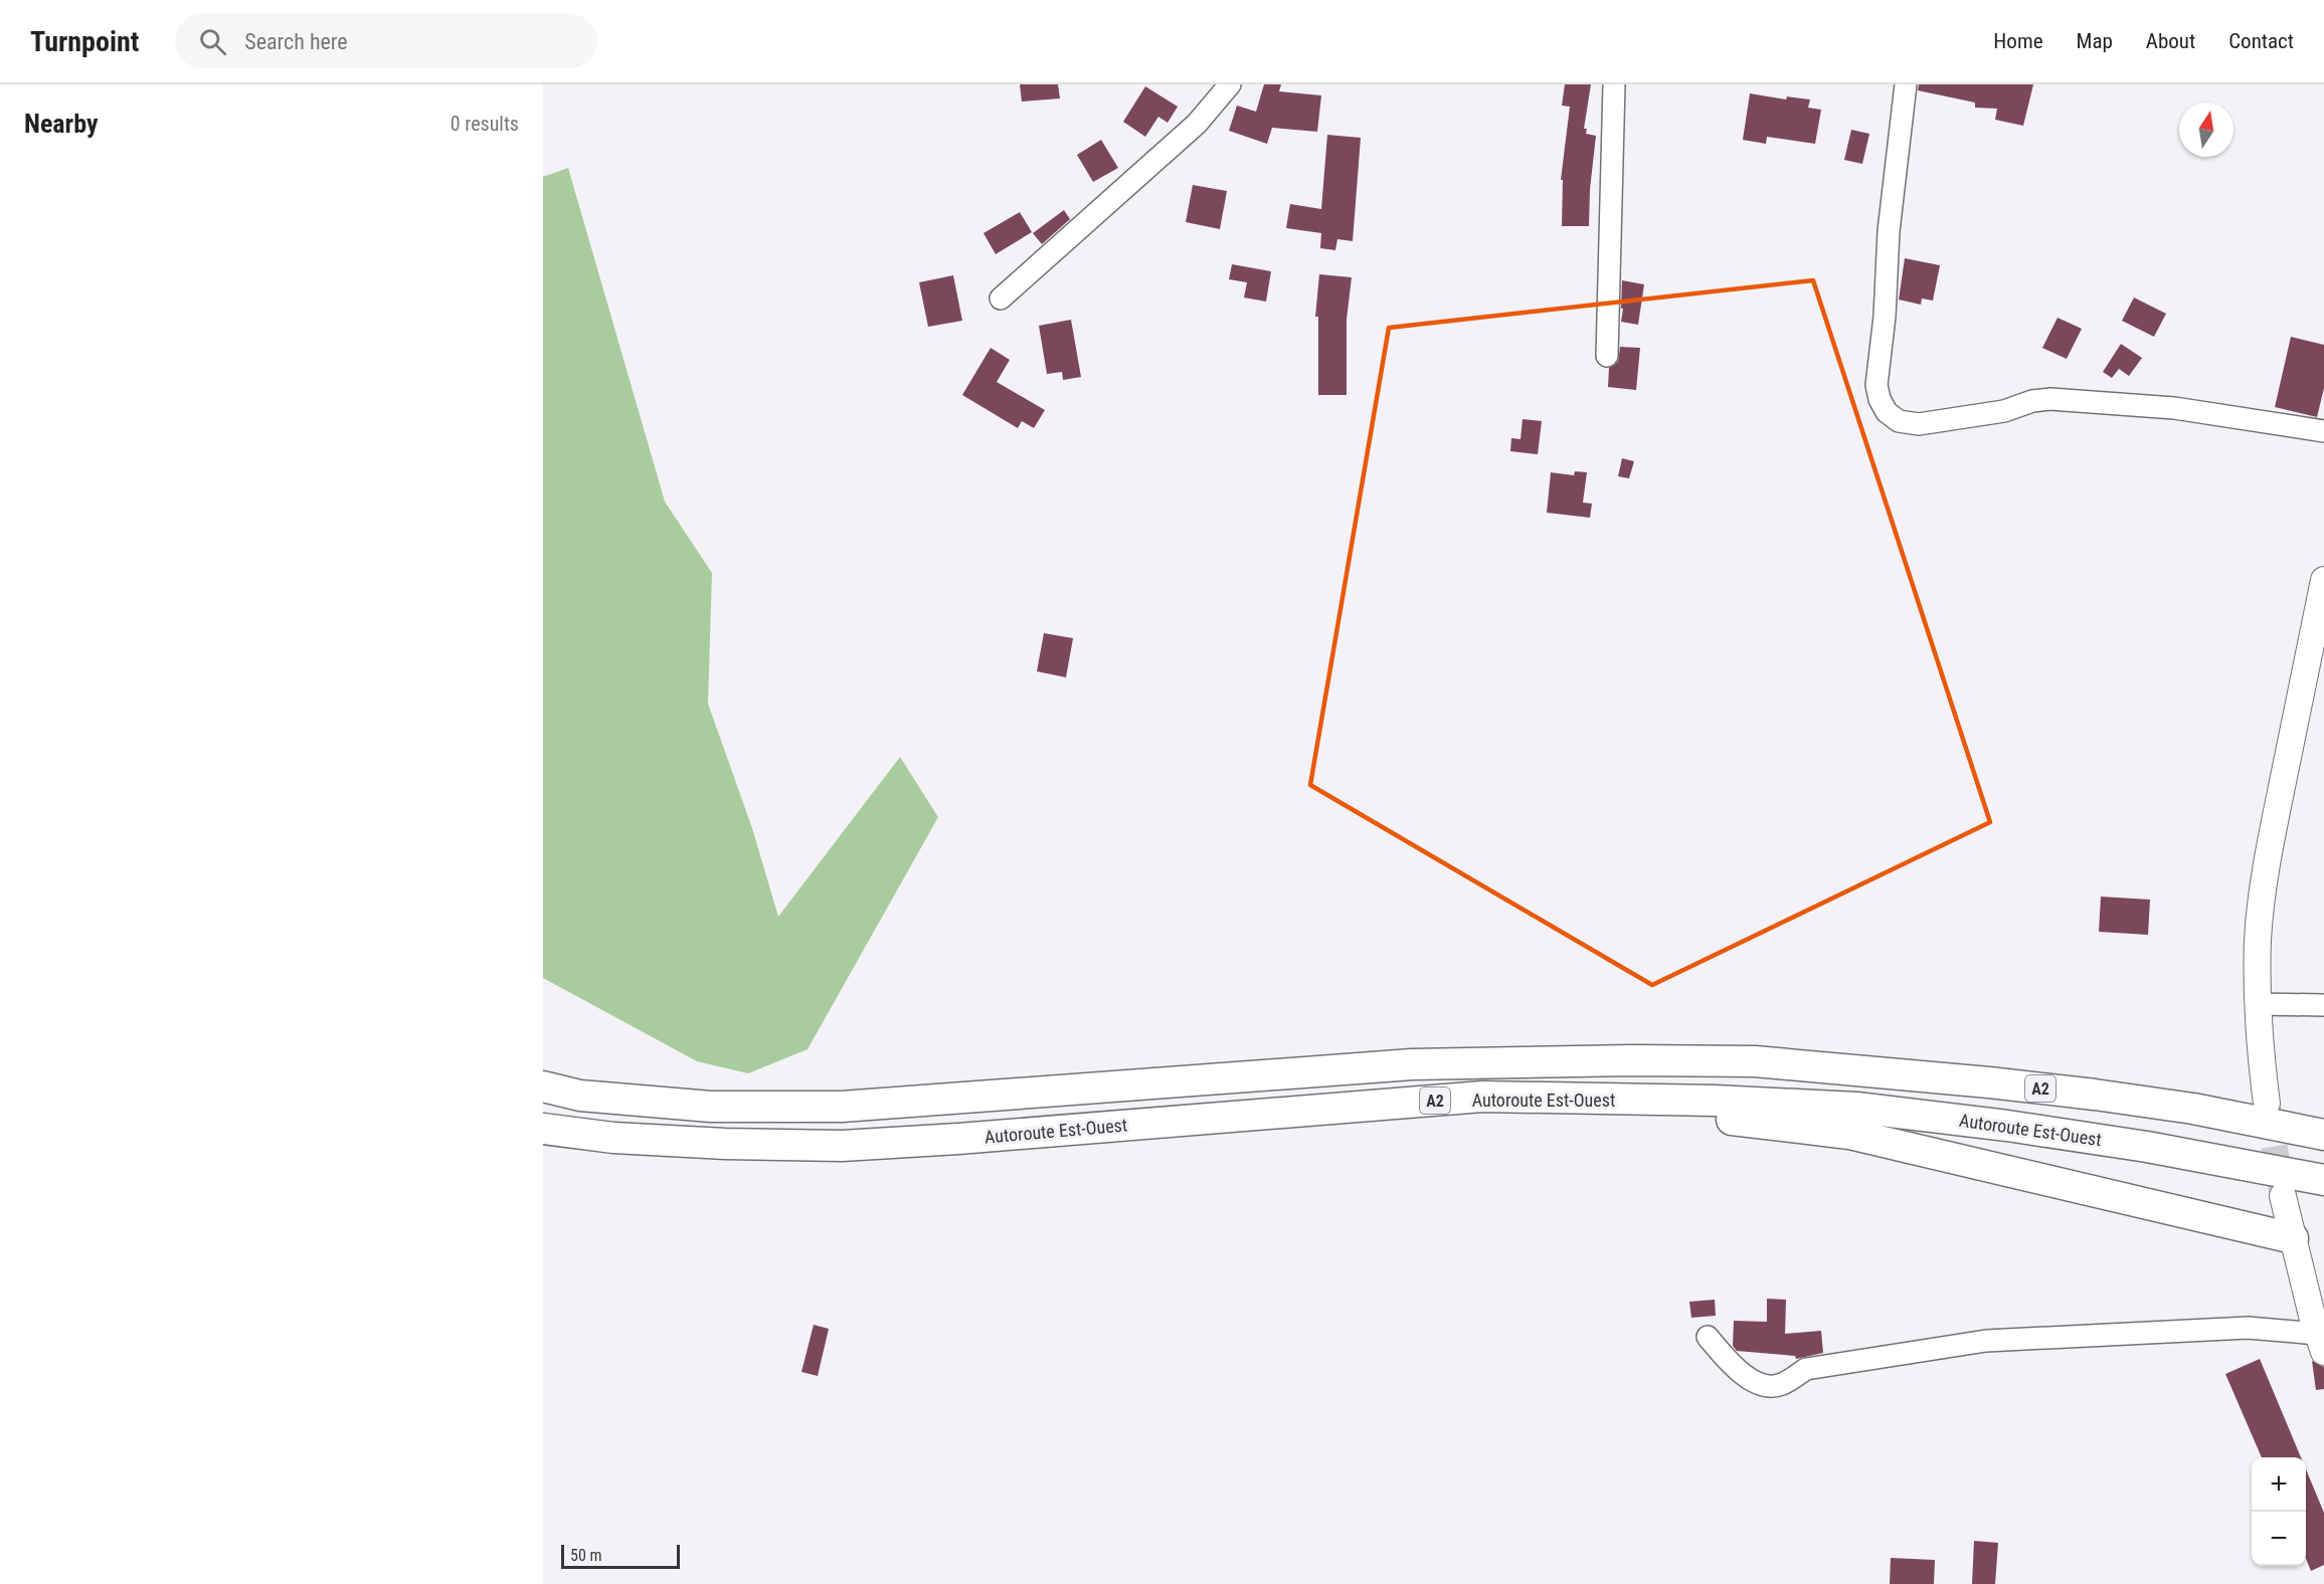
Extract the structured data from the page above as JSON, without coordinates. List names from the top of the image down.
{
  "streets": {
    "highway": ["A2", "Autoroute Est-Ouest"]
  },
  "scale_bar": "50 m",
  "north": "top",
  "page": {
    "header": "Turnpoint",
    "search": "Search here",
    "nav": [
      "Home",
      "Map",
      "About",
      "Contact"
    ],
    "heading": ["Nearby", "0 results"],
    "map_buttons": ["+", "−"],
    "scale": "50 m"
  }
}
